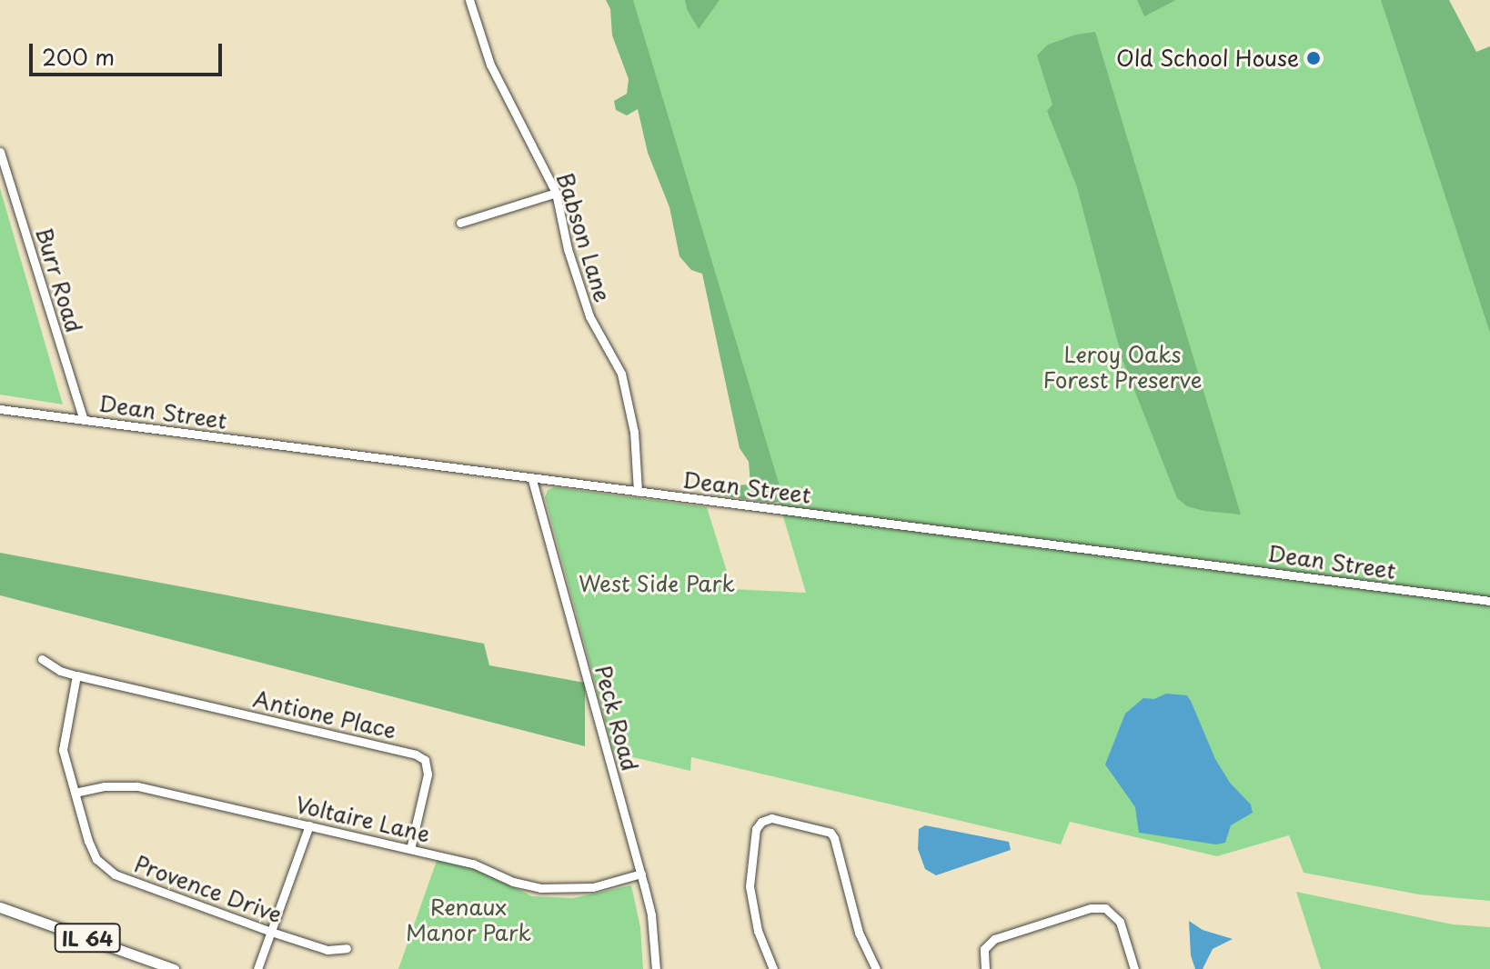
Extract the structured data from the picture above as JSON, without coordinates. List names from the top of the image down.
{
  "streets": {
    "main road": ["IL 64"],
    "street": [
      "Babson Lane",
      "Burr Road",
      "Dean Street",
      "Antione Place",
      "Peck Road",
      "Voltaire Lane",
      "Provence Drive"
    ]
  },
  "crossings": [
    ["Babson Lane", "Dean Street"],
    ["Burr Road", "Dean Street"],
    ["Dean Street", "Peck Road"],
    ["Antione Place", "Voltaire Lane"],
    ["Antione Place", "Provence Drive"],
    ["Peck Road", "Voltaire Lane"],
    ["Voltaire Lane", "Provence Drive"]
  ],
  "parks": ["Leroy Oaks Forest Preserve", "West Side Park", "Renaux Manor Park"],
  "places": ["Old School House"],
  "scale_bar": "200 m"
}
